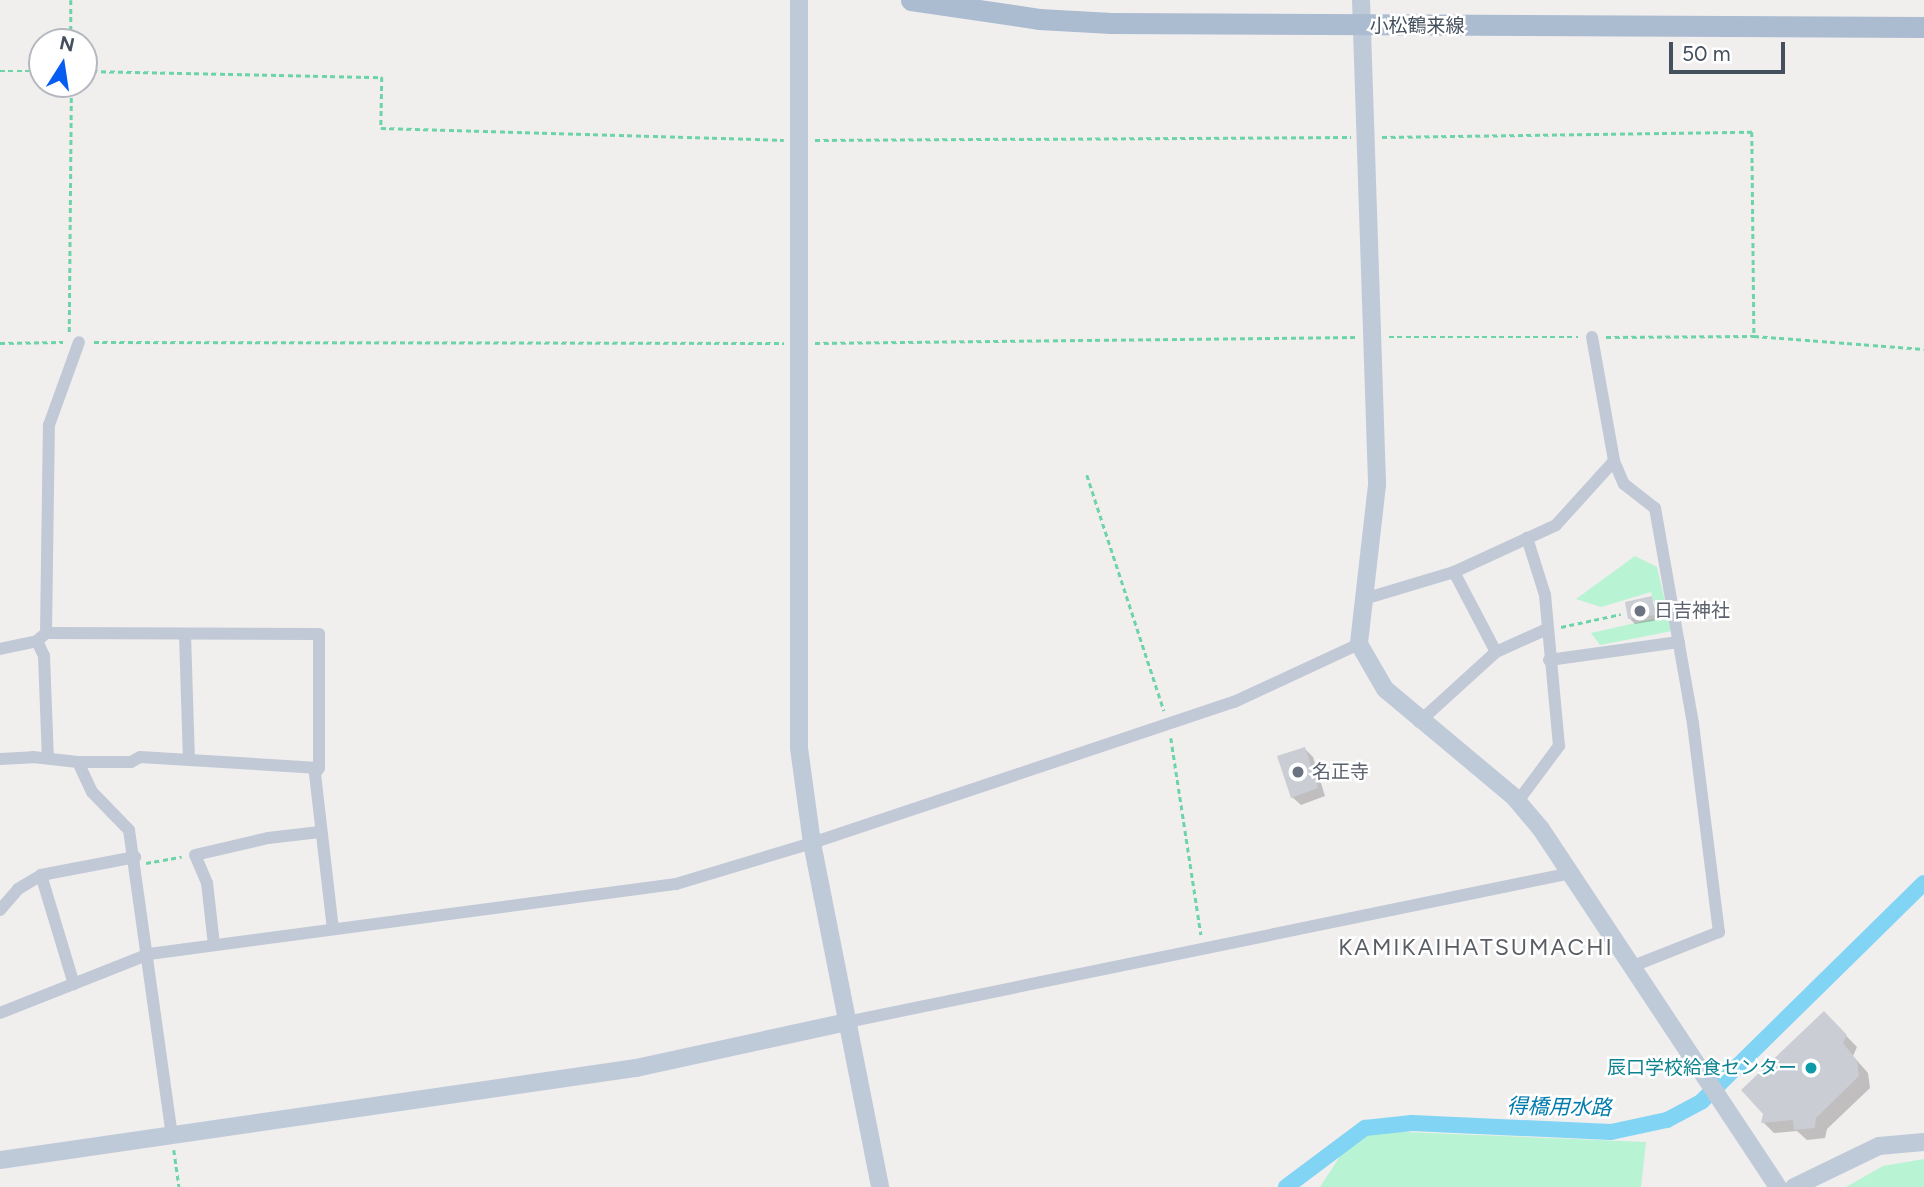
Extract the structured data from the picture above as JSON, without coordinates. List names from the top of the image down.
{
  "streets": {
    "main road": ["小松鶴来線"]
  },
  "districts": ["KAMIKAIHATSUMACHI"],
  "water": ["得橋用水路"],
  "places": ["日吉神社", "名正寺", "辰口学校給食センター"],
  "scale_bar": "50 m",
  "north": "top"
}
